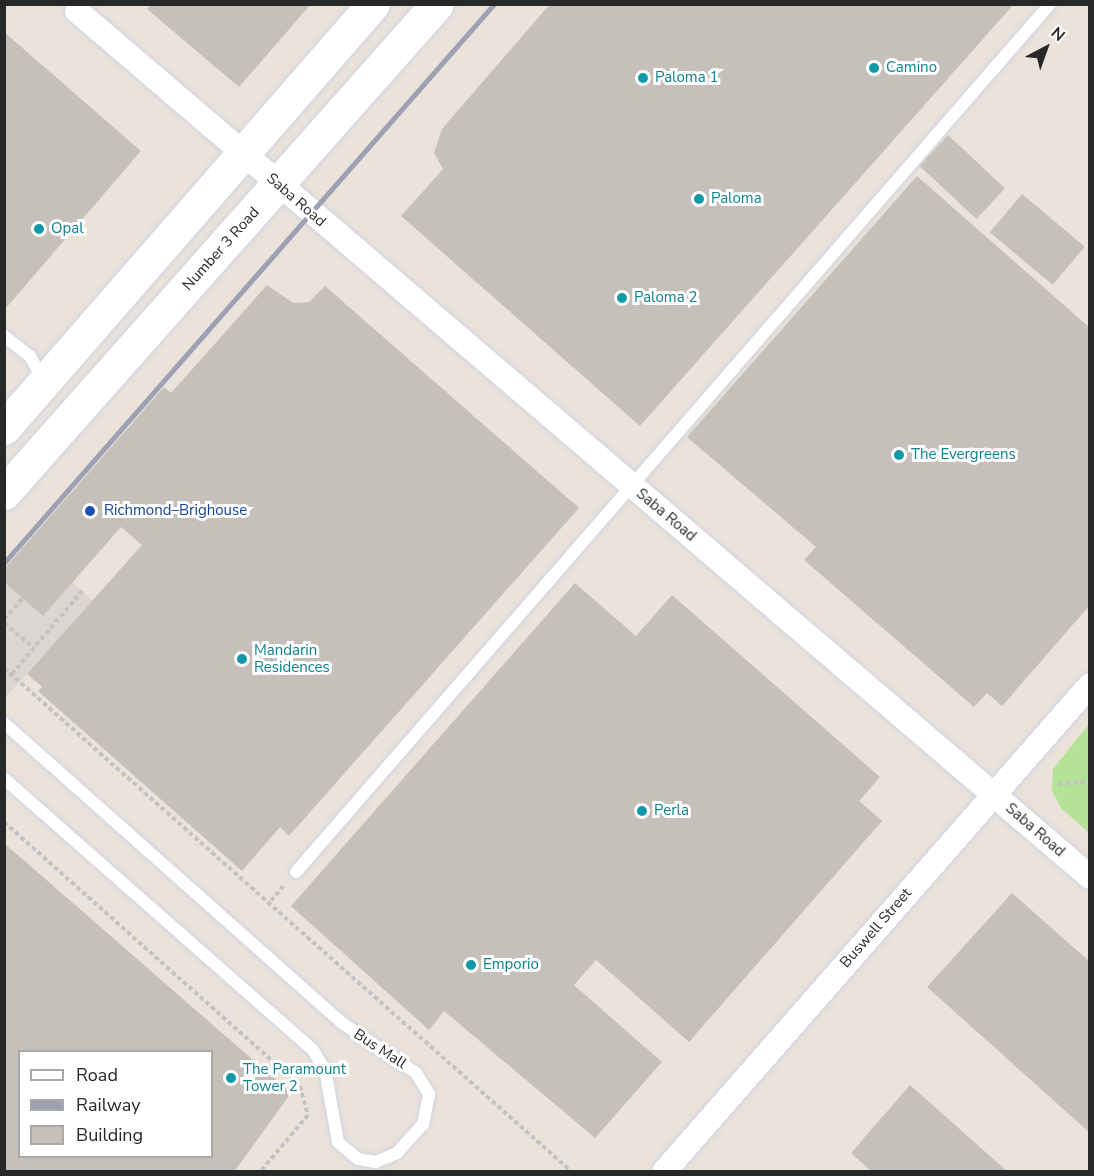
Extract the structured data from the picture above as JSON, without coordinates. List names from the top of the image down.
{
  "streets": {
    "main road": ["Number 3 Road"],
    "street": ["Saba Road", "Buswell Street"],
    "lane": ["Bus Mall"]
  },
  "crossings": [
    ["Saba Road", "Number 3 Road"],
    ["Saba Road", "Buswell Street"]
  ],
  "places": [
    "Camino",
    "Paloma 1",
    "Paloma",
    "Opal",
    "Paloma 2",
    "The Evergreens",
    "Richmond–Brighouse",
    "Mandarin Residences",
    "Perla",
    "Emporio",
    "The Paramount Tower 2"
  ],
  "legend": ["Road", "Railway", "Building"],
  "north": "top right"
}
